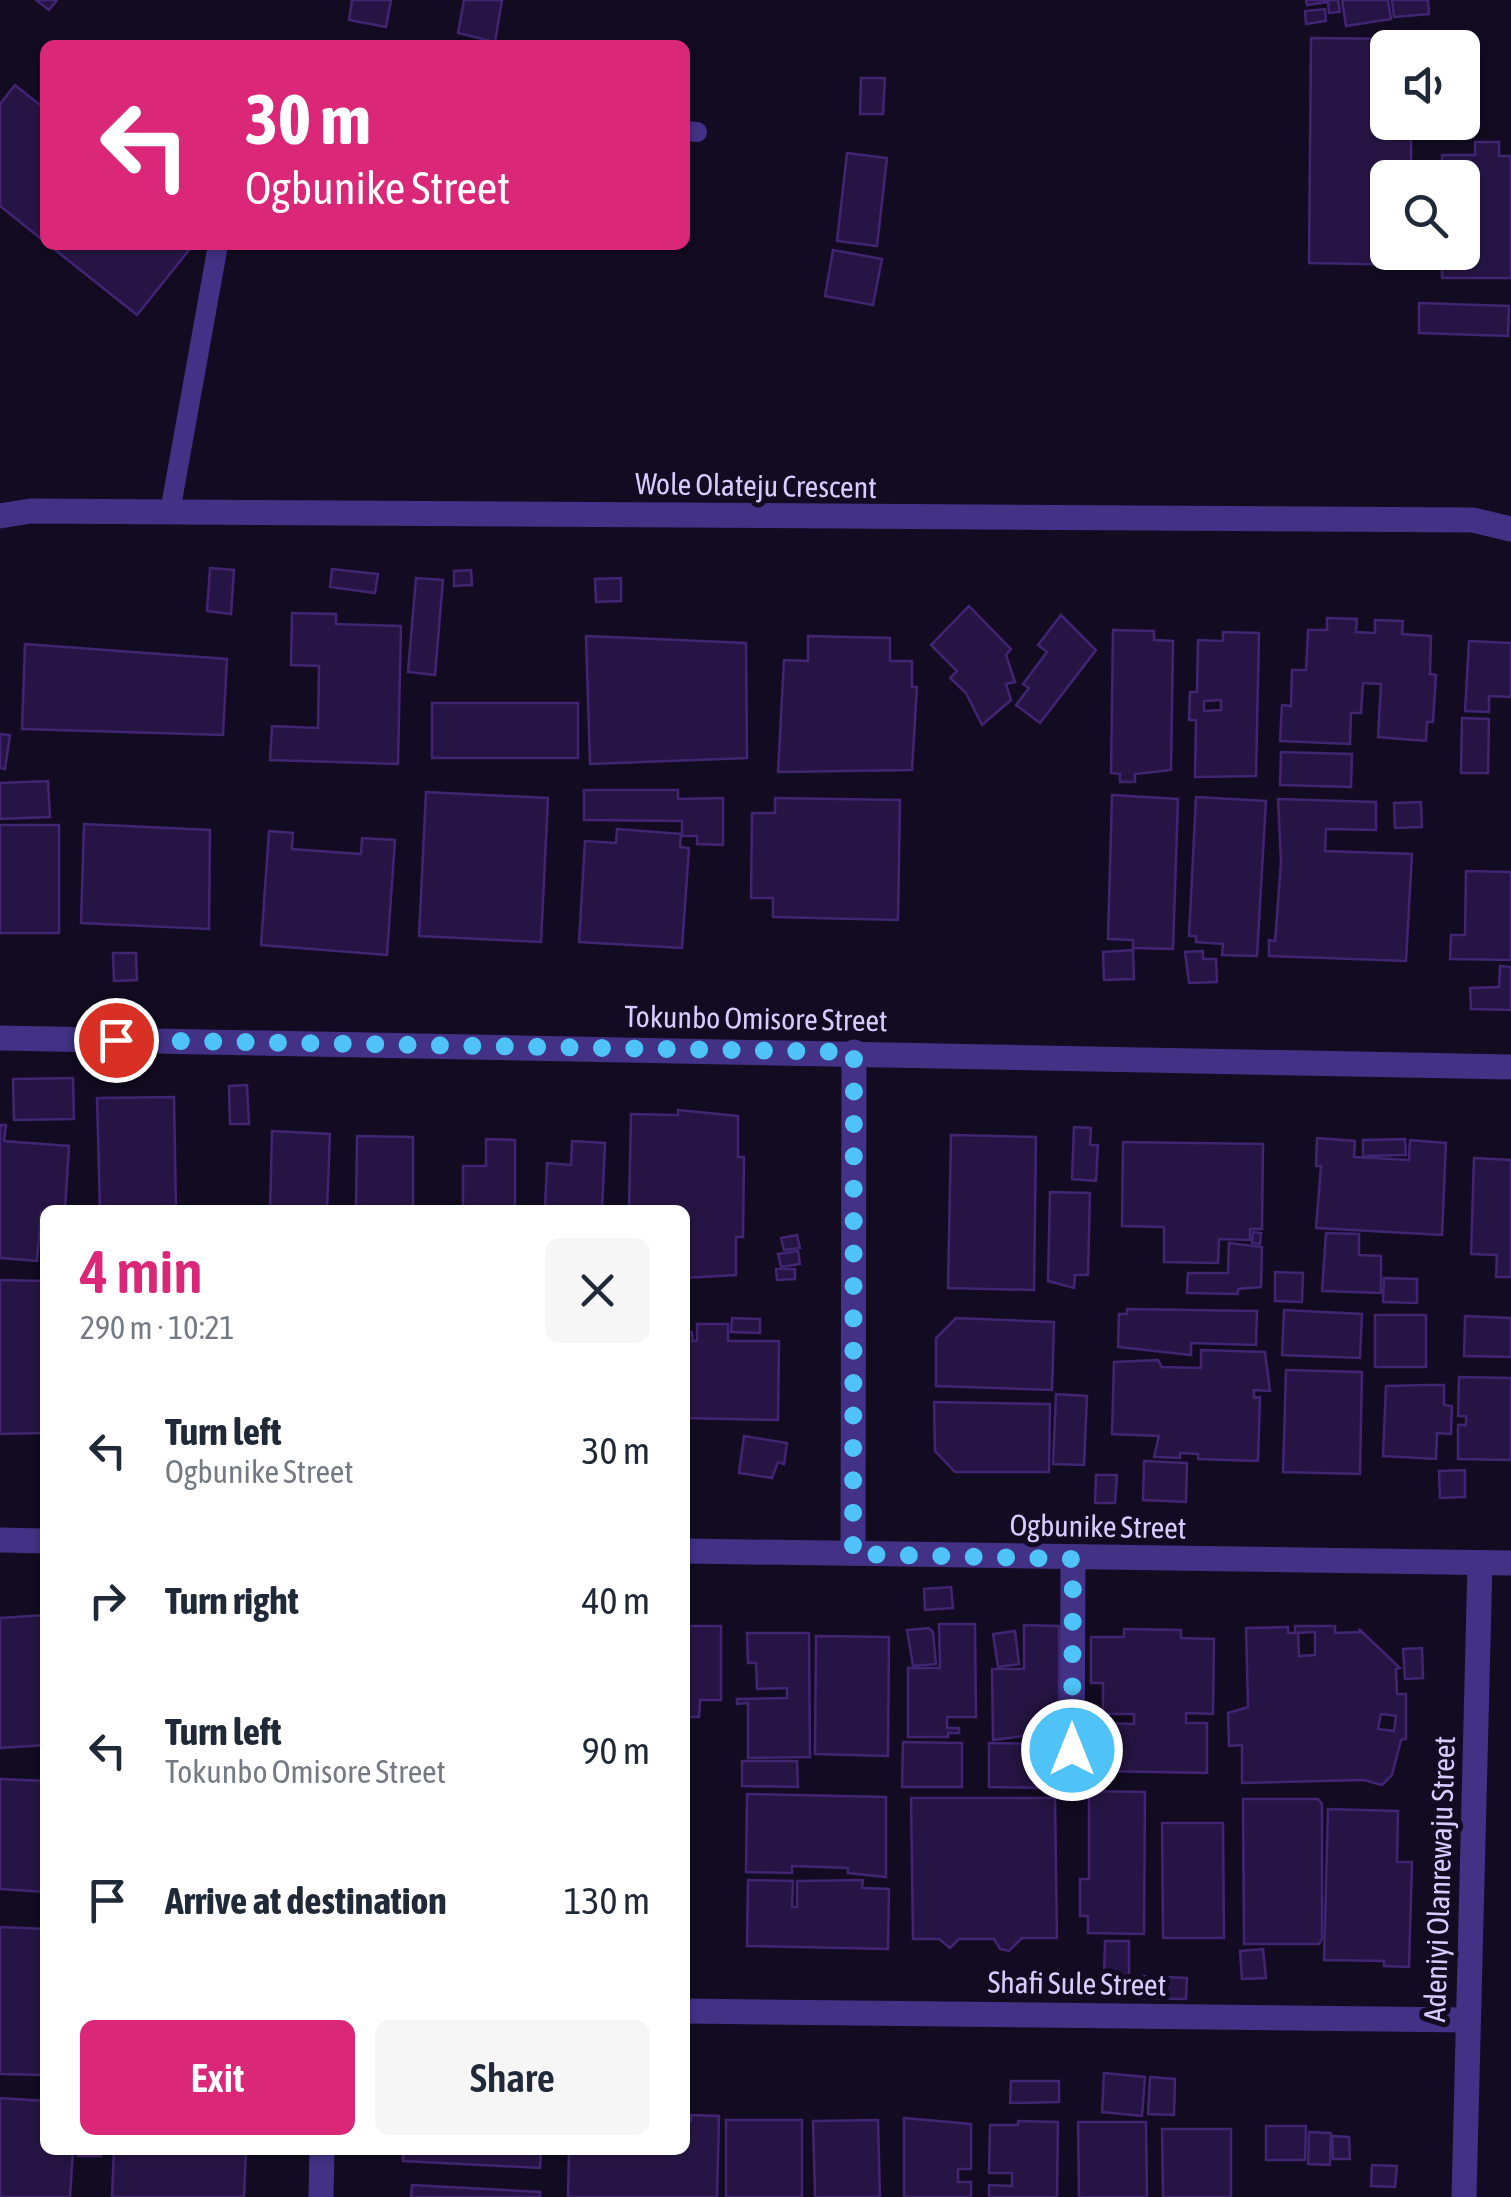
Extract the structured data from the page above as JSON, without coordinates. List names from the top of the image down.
{
  "streets": {
    "street": [
      "Wole Olateju Crescent",
      "Tokunbo Omisore Street",
      "Ogbunike Street",
      "Adeniyi Olanrewaju Street",
      "Shafi Sule Street"
    ]
  },
  "crossings": [
    ["Ogbunike Street", "Adeniyi Olanrewaju Street"],
    ["Adeniyi Olanrewaju Street", "Shafi Sule Street"]
  ],
  "page": {
    "turn": ["30 m", "Ogbunike Street"],
    "heading": ["4 min", "290 m · 10:21"],
    "list": [
      {
        "name": "Turn left",
        "note": "Ogbunike Street",
        "value": "30 m"
      },
      {
        "name": "Turn right",
        "value": "40 m"
      },
      {
        "name": "Turn left",
        "note": "Tokunbo Omisore Street",
        "value": "90 m"
      },
      {
        "name": "Arrive at destination",
        "value": "130 m"
      }
    ],
    "buttons": ["Exit", "Share"]
  }
}
